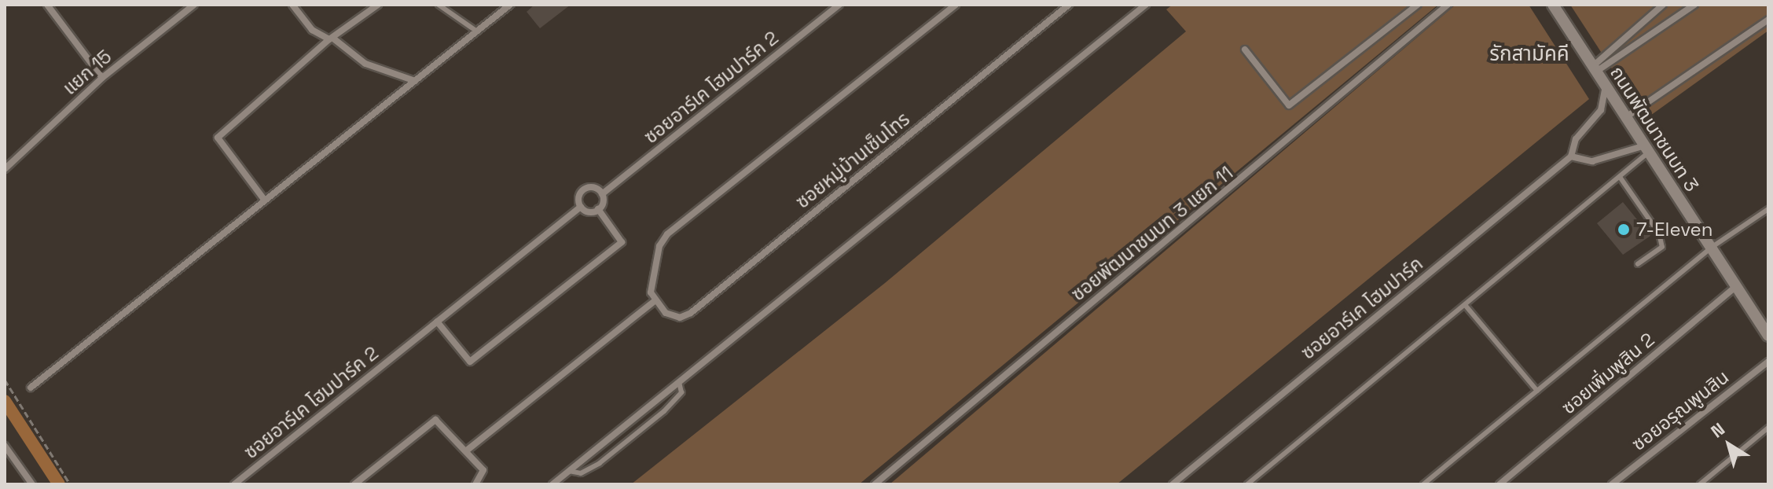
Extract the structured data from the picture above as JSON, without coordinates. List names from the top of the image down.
{
  "streets": {
    "street": [
      "แยก 15",
      "ซอยอาร์เค โฮมปาร์ค 2",
      "ถนนพัฒนาชนบท 3",
      "ซอยหมู่บ้านเซ็นโทร",
      "ซอยพัฒนาชนบท 3 แยก 11",
      "ซอยอาร์เค โฮมปาร์ค",
      "ซอยเพิ่มพูสิน 2",
      "ซอยอรุณพูนสิน"
    ]
  },
  "crossings": [
    ["ถนนพัฒนาชนบท 3", "ซอยอาร์เค โฮมปาร์ค"],
    ["ถนนพัฒนาชนบท 3", "ซอยเพิ่มพูสิน 2"]
  ],
  "districts": ["รักสามัคคี"],
  "places": ["7-Eleven"],
  "north": "top left"
}
